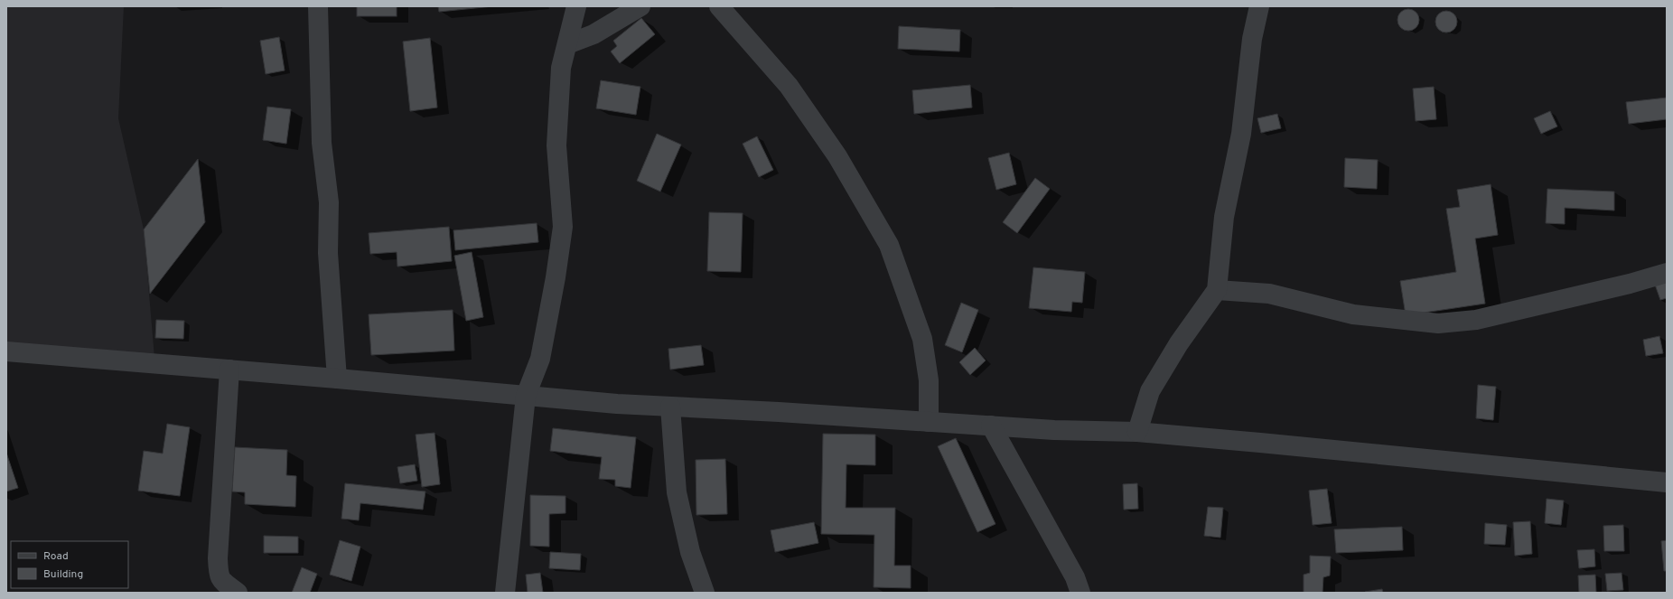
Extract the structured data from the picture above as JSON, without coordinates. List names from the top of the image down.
{
  "legend": ["Road", "Building"]
}
